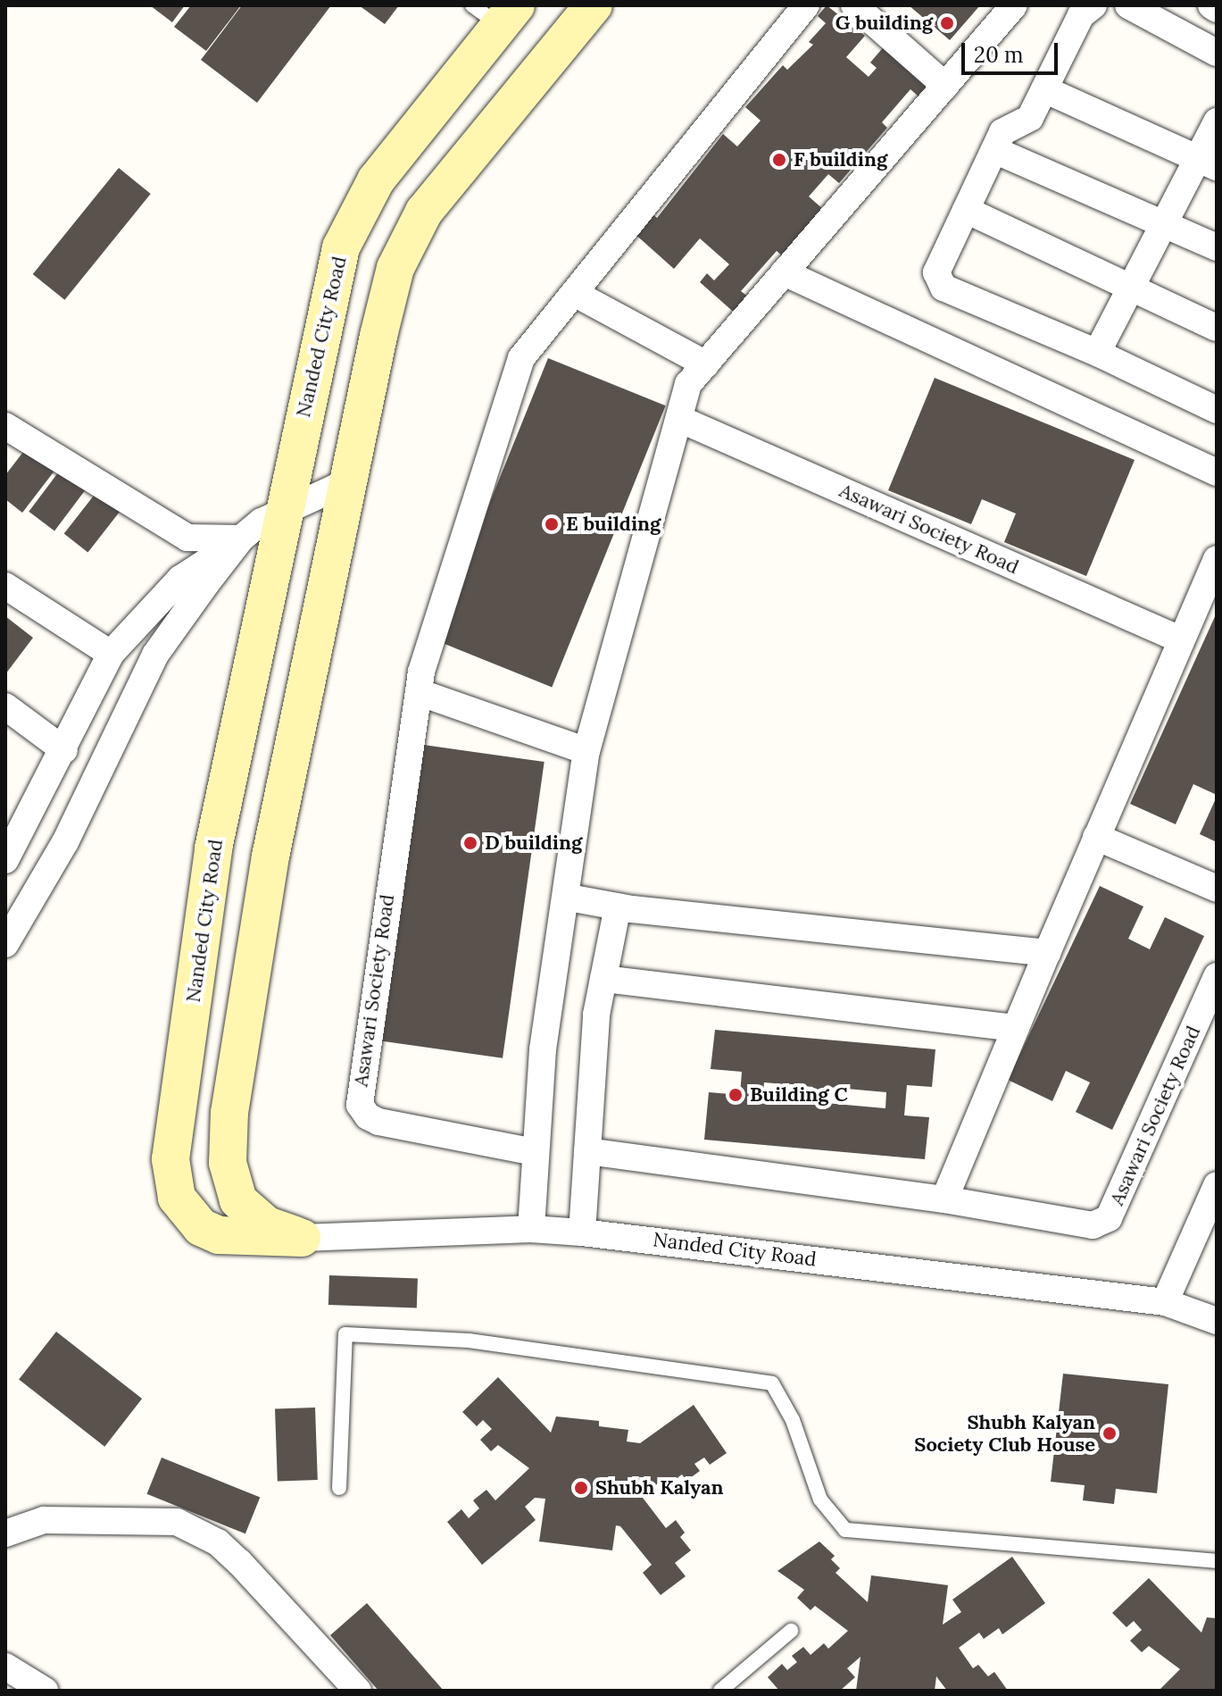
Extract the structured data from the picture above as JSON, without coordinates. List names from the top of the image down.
{
  "streets": {
    "street": ["Nanded City Road", "Asawari Society Road"]
  },
  "places": [
    "G building",
    "F building",
    "E building",
    "D building",
    "Building C",
    "Shubh Kalyan Society Club House",
    "Shubh Kalyan"
  ],
  "scale_bar": "20 m"
}
